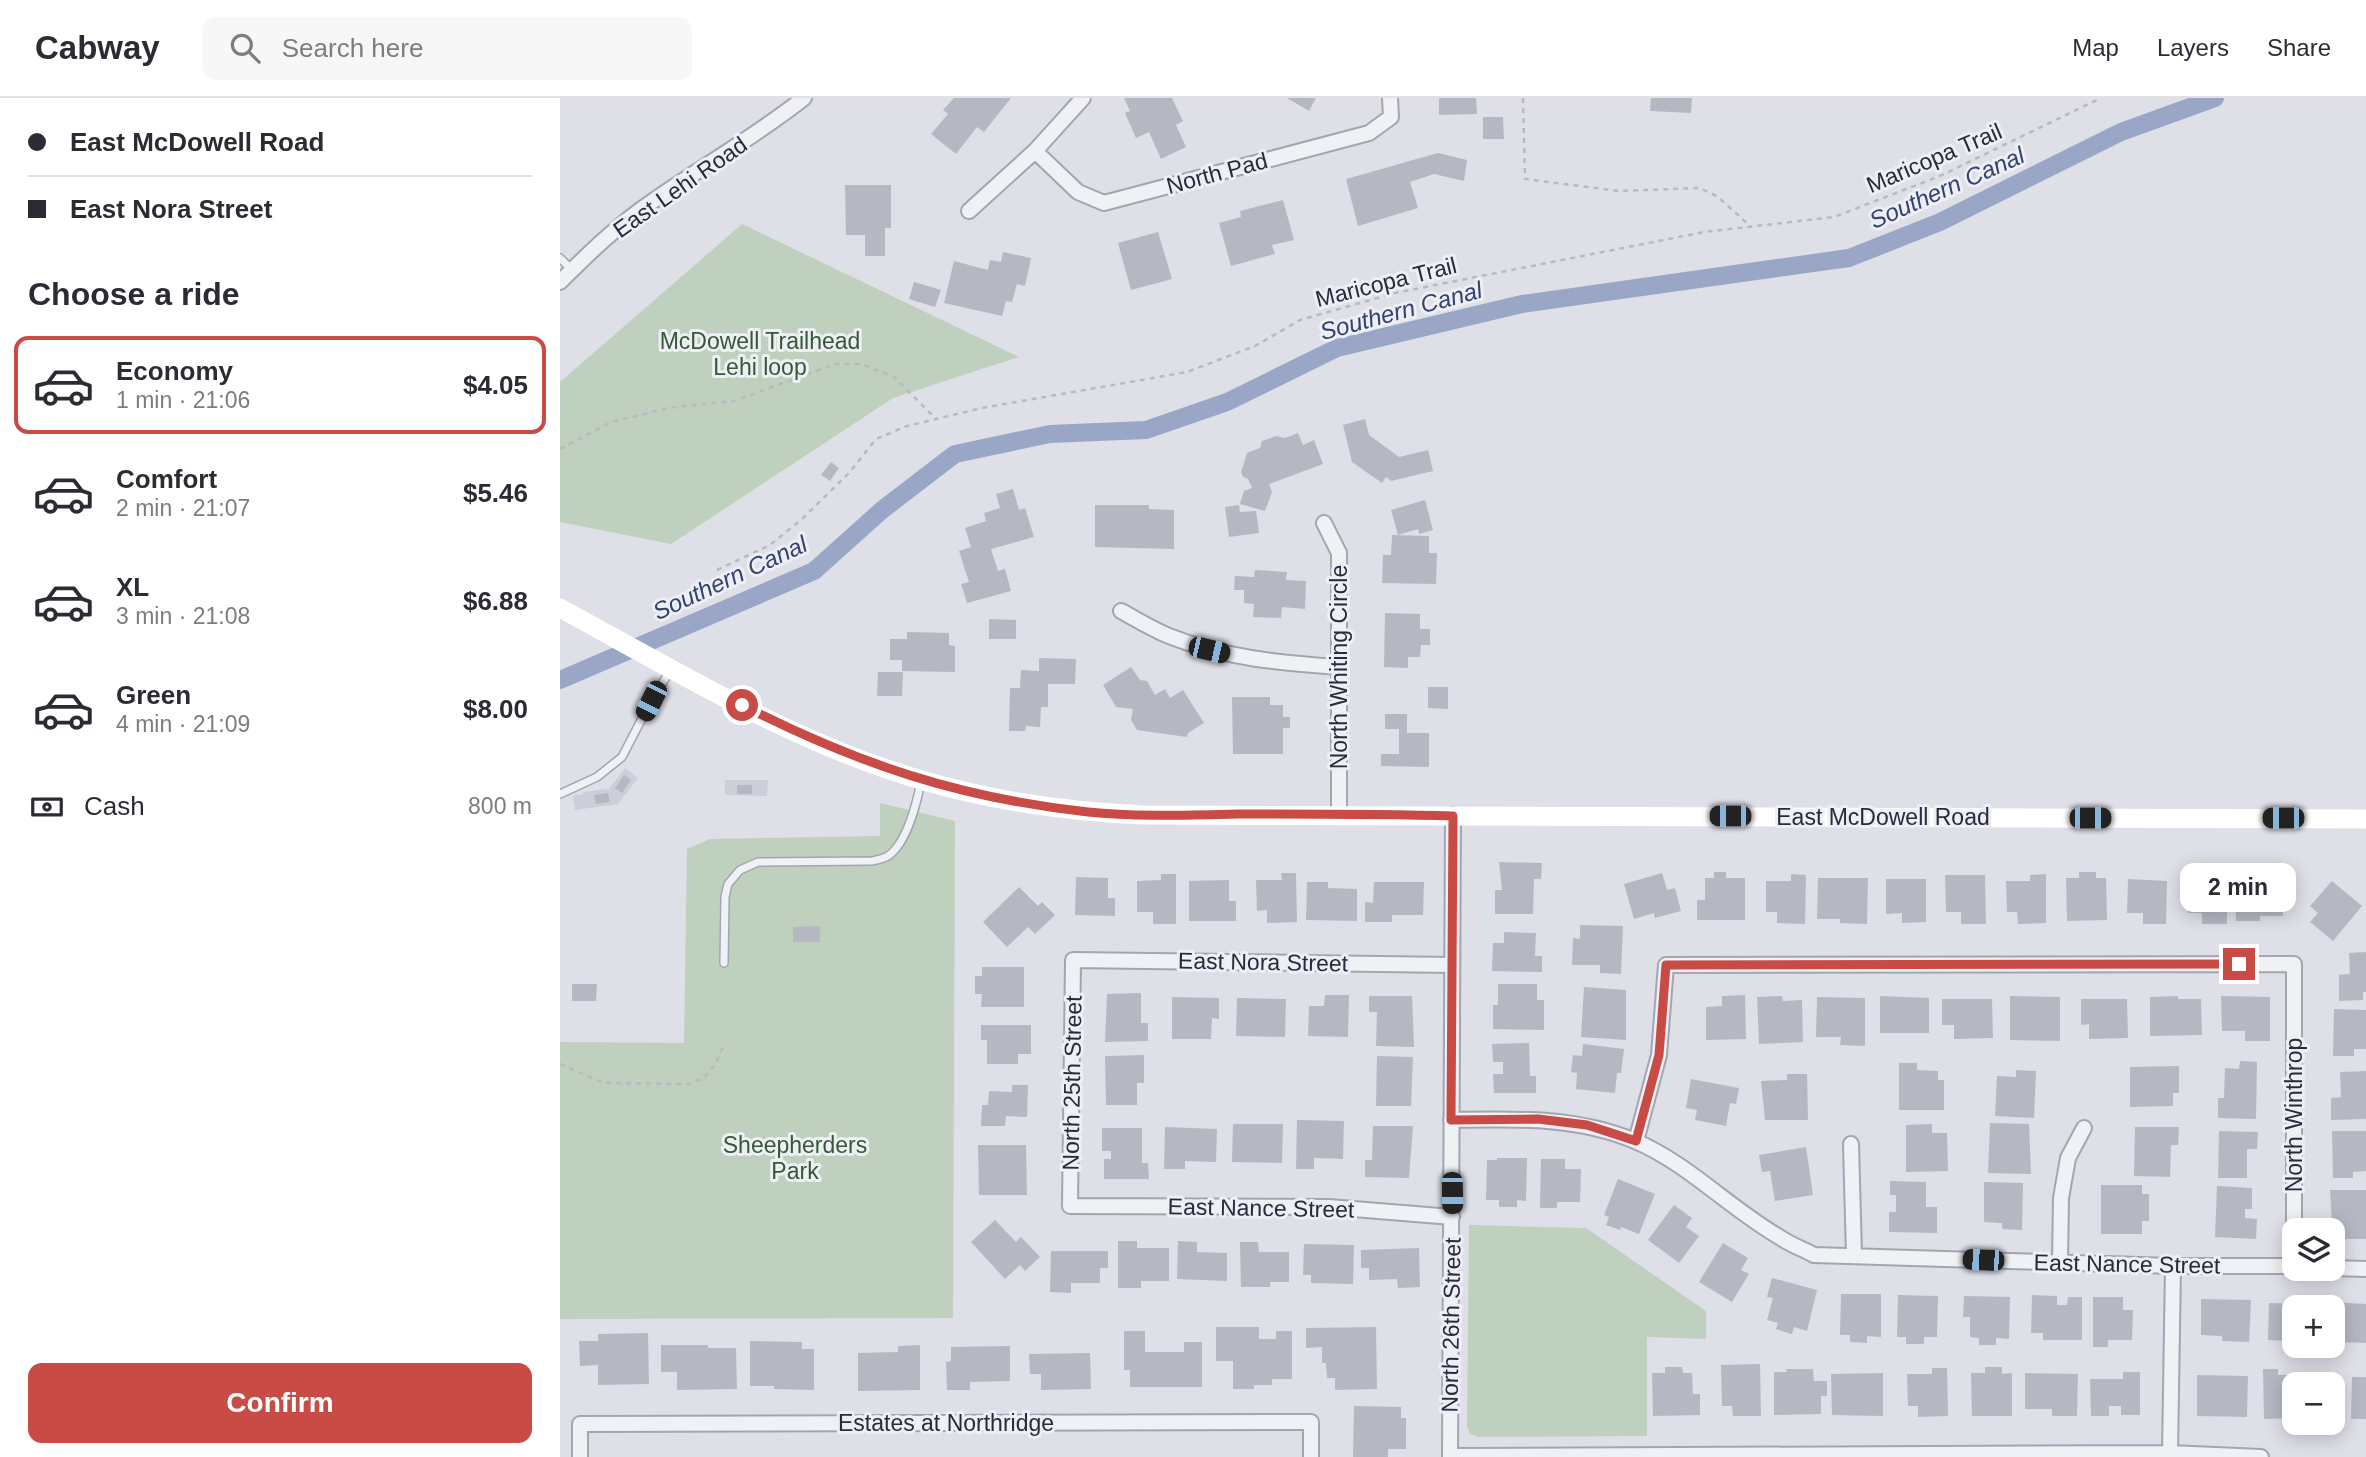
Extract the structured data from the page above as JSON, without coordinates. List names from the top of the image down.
{
  "streets": {
    "main road": ["East McDowell Road"],
    "street": [
      "North Pad",
      "East Lehi Road",
      "North Whiting Circle",
      "East Nora Street",
      "North 25th Street",
      "North Winthrop",
      "East Nance Street",
      "North 26th Street",
      "Estates at Northridge"
    ],
    "path": ["Maricopa Trail"]
  },
  "crossings": [
    ["North Whiting Circle", "East McDowell Road"],
    ["East McDowell Road", "North 26th Street"],
    ["East Nora Street", "North 25th Street"],
    ["East Nora Street", "North 26th Street"],
    ["North 25th Street", "East Nance Street"],
    ["North Winthrop", "East Nance Street"],
    ["East Nance Street", "North 26th Street"]
  ],
  "water": ["Southern Canal"],
  "parks": ["McDowell Trailhead Lehi loop", "Sheepherders Park"],
  "page": {
    "header": "Cabway",
    "search": "Search here",
    "nav": ["Map", "Layers", "Share"],
    "banner": ["East McDowell Road", "East Nora Street"],
    "heading": "Choose a ride",
    "list": [
      {
        "name": "Economy",
        "note": "1 min · 21:06",
        "value": "$4.05"
      },
      {
        "name": "Comfort",
        "note": "2 min · 21:07",
        "value": "$5.46"
      },
      {
        "name": "XL",
        "note": "3 min · 21:08",
        "value": "$6.88"
      },
      {
        "name": "Green",
        "note": "4 min · 21:09",
        "value": "$8.00"
      }
    ],
    "pay": ["Cash", "800 m"],
    "bubble": "2 min",
    "map_buttons": ["+", "−"],
    "buttons": "Confirm"
  }
}
